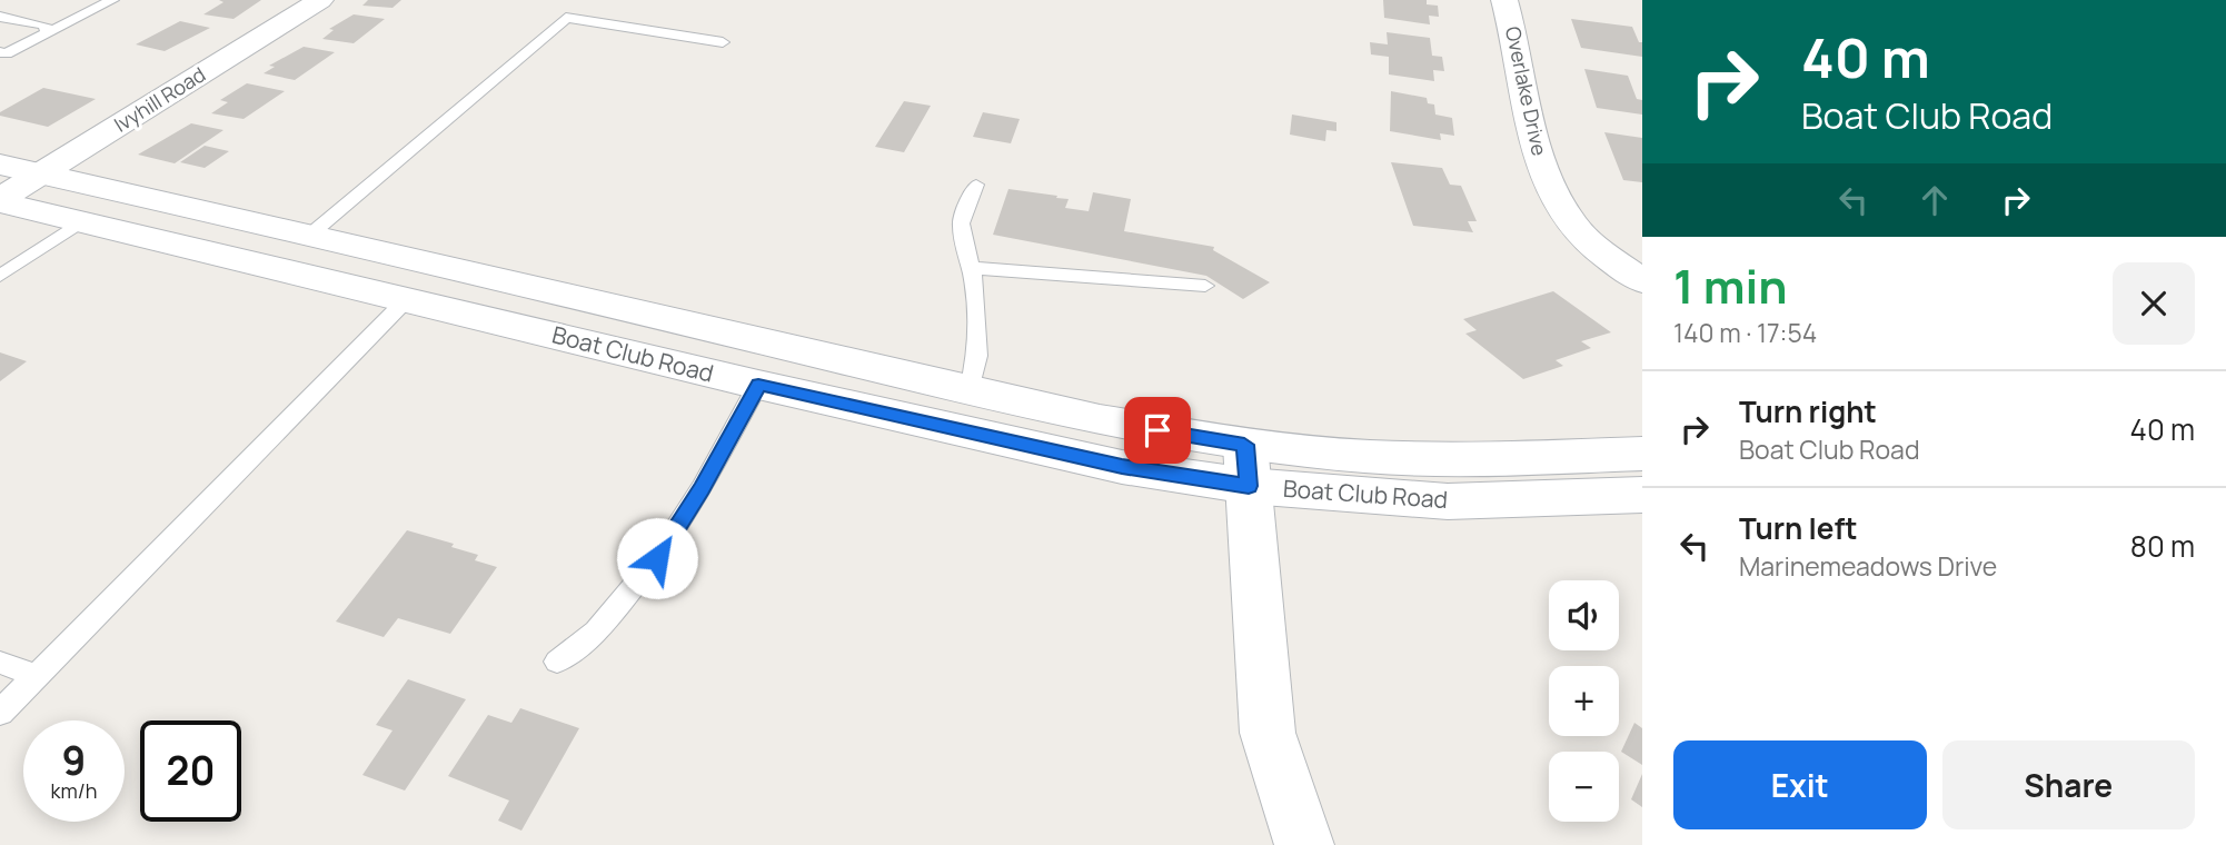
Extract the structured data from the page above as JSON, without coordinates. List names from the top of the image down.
{
  "streets": {
    "main road": ["Overlake Drive", "Ivyhill Road", "Boat Club Road"]
  },
  "crossings": [
    ["Ivyhill Road", "Boat Club Road"]
  ],
  "page": {
    "turn": ["40 m", "Boat Club Road"],
    "heading": ["1 min", "140 m · 17:54"],
    "list": [
      {
        "name": "Turn right",
        "note": "Boat Club Road",
        "value": "40 m"
      },
      {
        "name": "Turn left",
        "note": "Marinemeadows Drive",
        "value": "80 m"
      }
    ],
    "map_buttons": ["+", "−"],
    "speed": "9 km/h",
    "limit": "20",
    "buttons": ["Exit", "Share"]
  }
}
